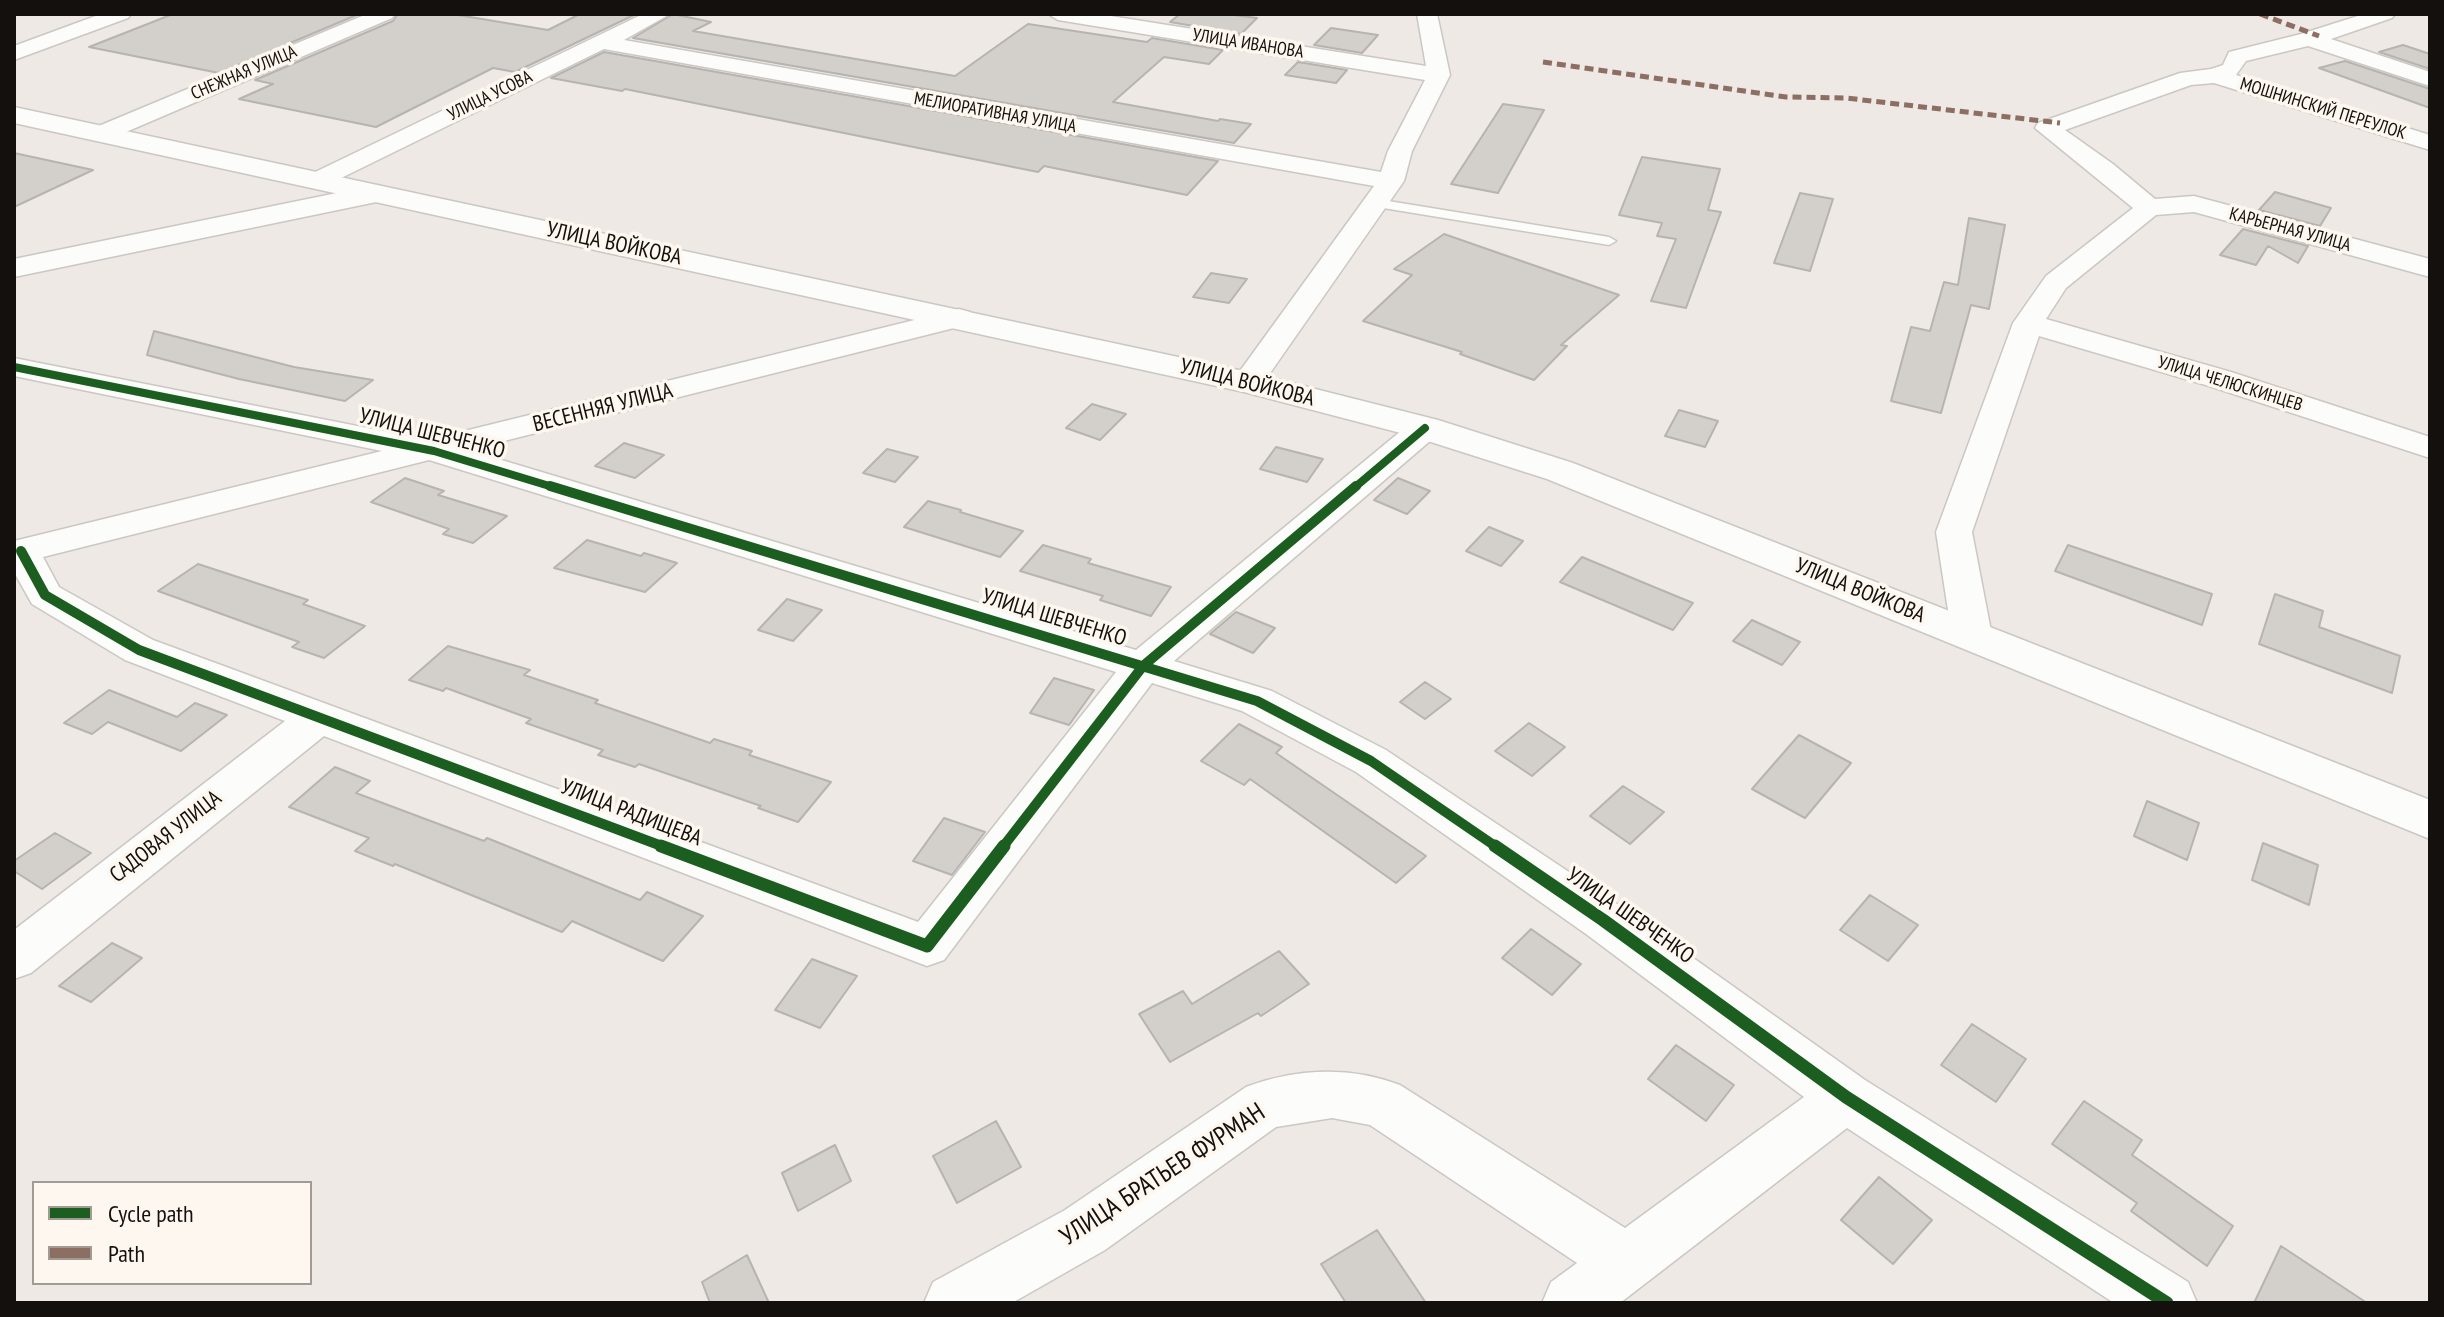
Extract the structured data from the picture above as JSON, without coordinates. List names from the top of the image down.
{
  "streets": {
    "main road": ["УЛИЦА ВОЙКОВА"],
    "street": [
      "УЛИЦА ИВАНОВА",
      "СНЕЖНАЯ УЛИЦА",
      "УЛИЦА УСОВА",
      "МОШНИНСКИЙ ПЕРЕУЛОК",
      "МЕЛИОРАТИВНАЯ УЛИЦА",
      "КАРЬЕРНАЯ УЛИЦА",
      "УЛИЦА ЧЕЛЮСКИНЦЕВ",
      "ВЕСЕННЯЯ УЛИЦА",
      "УЛИЦА ШЕВЧЕНКО",
      "УЛИЦА РАДИЩЕВА",
      "САДОВАЯ УЛИЦА",
      "УЛИЦА БРАТЬЕВ ФУРМАН"
    ]
  },
  "crossings": [
    ["СНЕЖНАЯ УЛИЦА", "УЛИЦА ВОЙКОВА"],
    ["УЛИЦА УСОВА", "МЕЛИОРАТИВНАЯ УЛИЦА"],
    ["УЛИЦА УСОВА", "УЛИЦА ВОЙКОВА"],
    ["УЛИЦА ВОЙКОВА", "ВЕСЕННЯЯ УЛИЦА"],
    ["ВЕСЕННЯЯ УЛИЦА", "УЛИЦА ШЕВЧЕНКО"],
    ["ВЕСЕННЯЯ УЛИЦА", "УЛИЦА РАДИЩЕВА"],
    ["УЛИЦА ШЕВЧЕНКО", "УЛИЦА РАДИЩЕВА"],
    ["УЛИЦА РАДИЩЕВА", "САДОВАЯ УЛИЦА"]
  ],
  "legend": ["Cycle path", "Path"]
}
